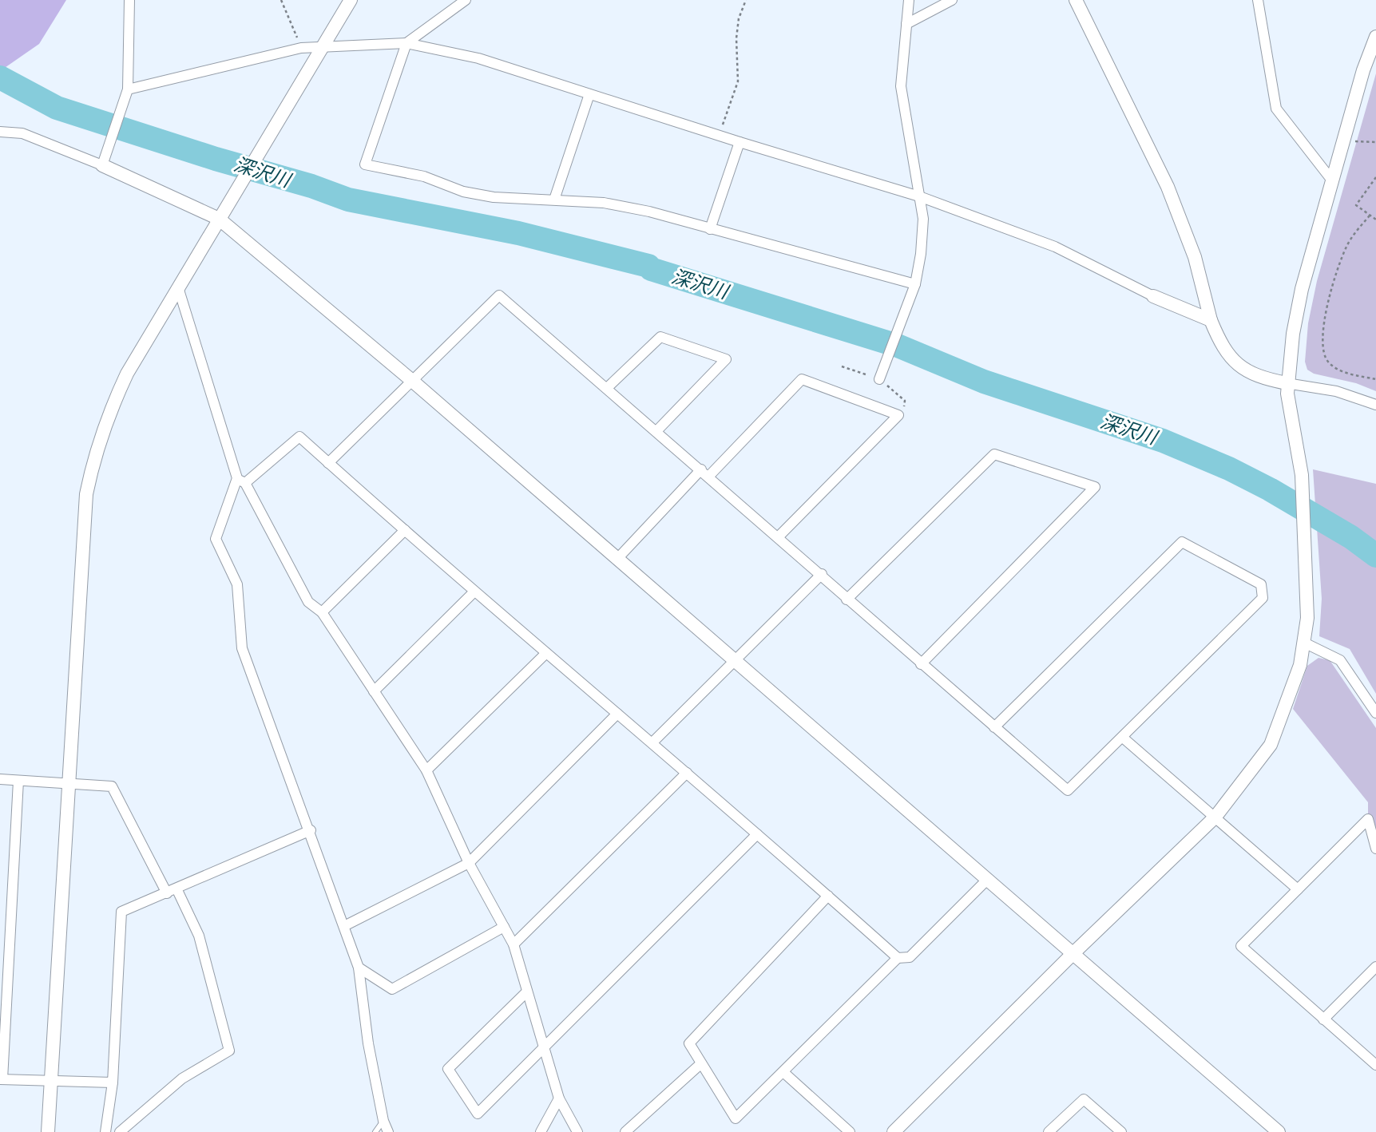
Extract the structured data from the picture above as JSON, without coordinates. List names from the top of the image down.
{
  "water": ["深沢川"]
}
